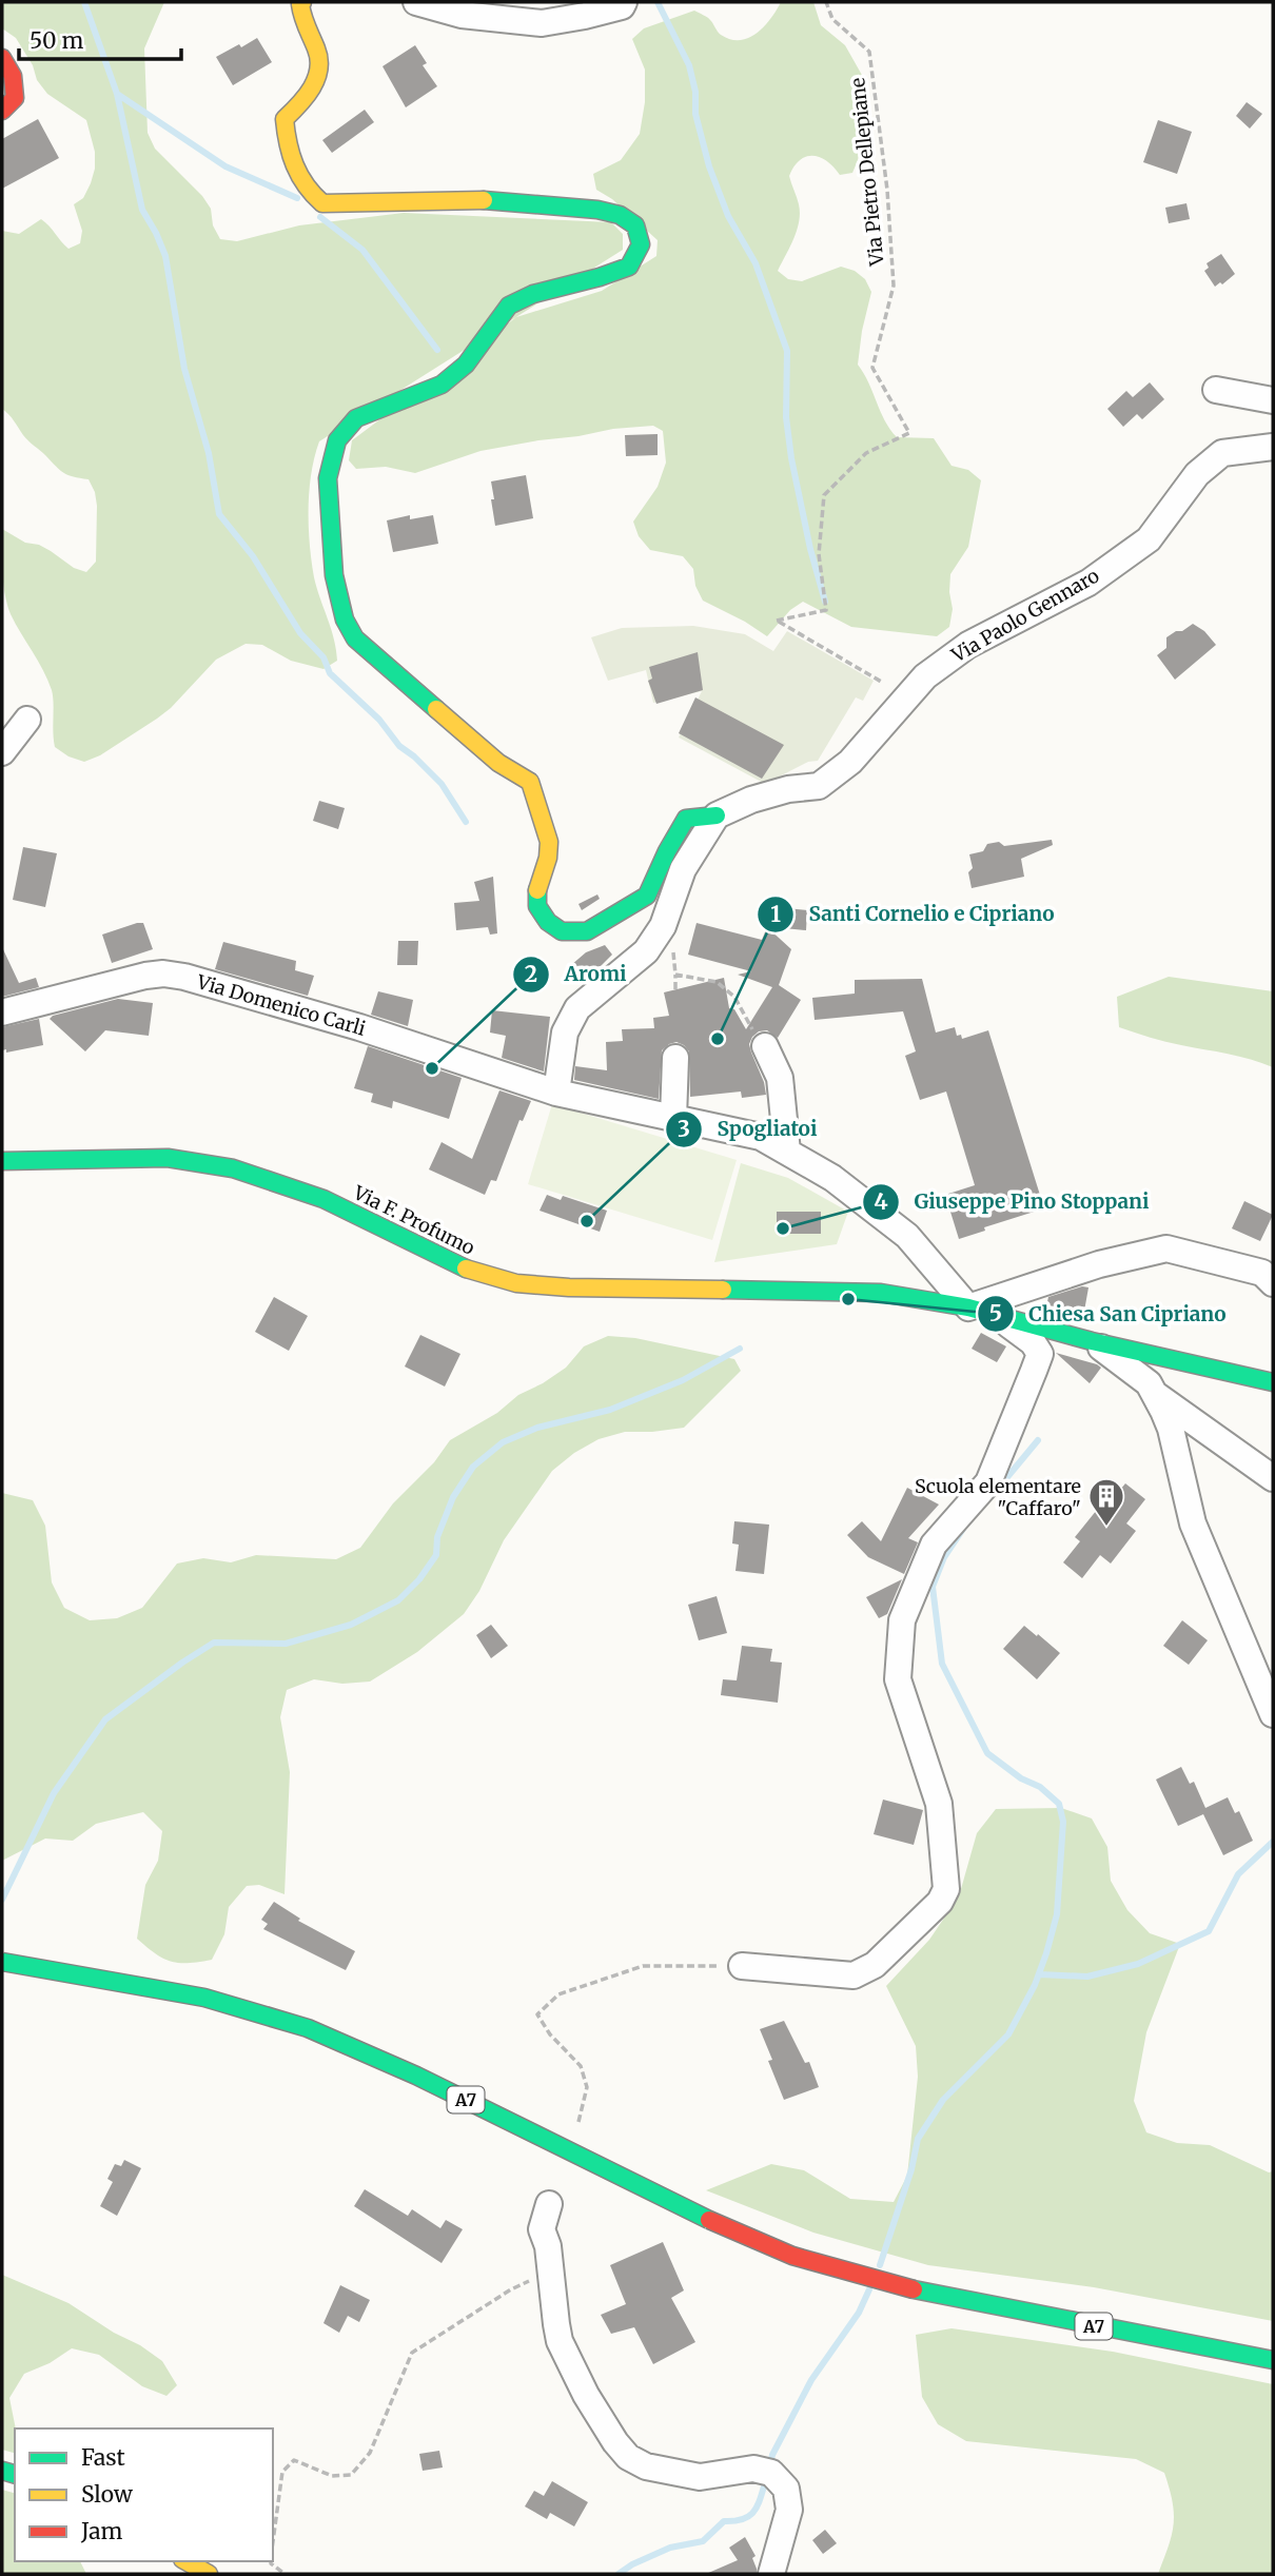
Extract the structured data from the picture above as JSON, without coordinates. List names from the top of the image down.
{
  "streets": {
    "main road": ["Via F. Profumo", "A7"],
    "street": ["Via Paolo Gennaro", "Via Domenico Carli"],
    "path": ["Via Pietro Dellepiane"]
  },
  "crossings": [
    ["Via Domenico Carli", "Via F. Profumo"]
  ],
  "places": {
    "other": [
      "Santi Cornelio e Cipriano",
      "Aromi",
      "Spogliatoi",
      "Giuseppe Pino Stoppani",
      "Chiesa San Cipriano"
    ],
    "building": ["Scuola elementare \"Caffaro\""]
  },
  "legend": ["Fast", "Slow", "Jam"],
  "scale_bar": "50 m"
}
